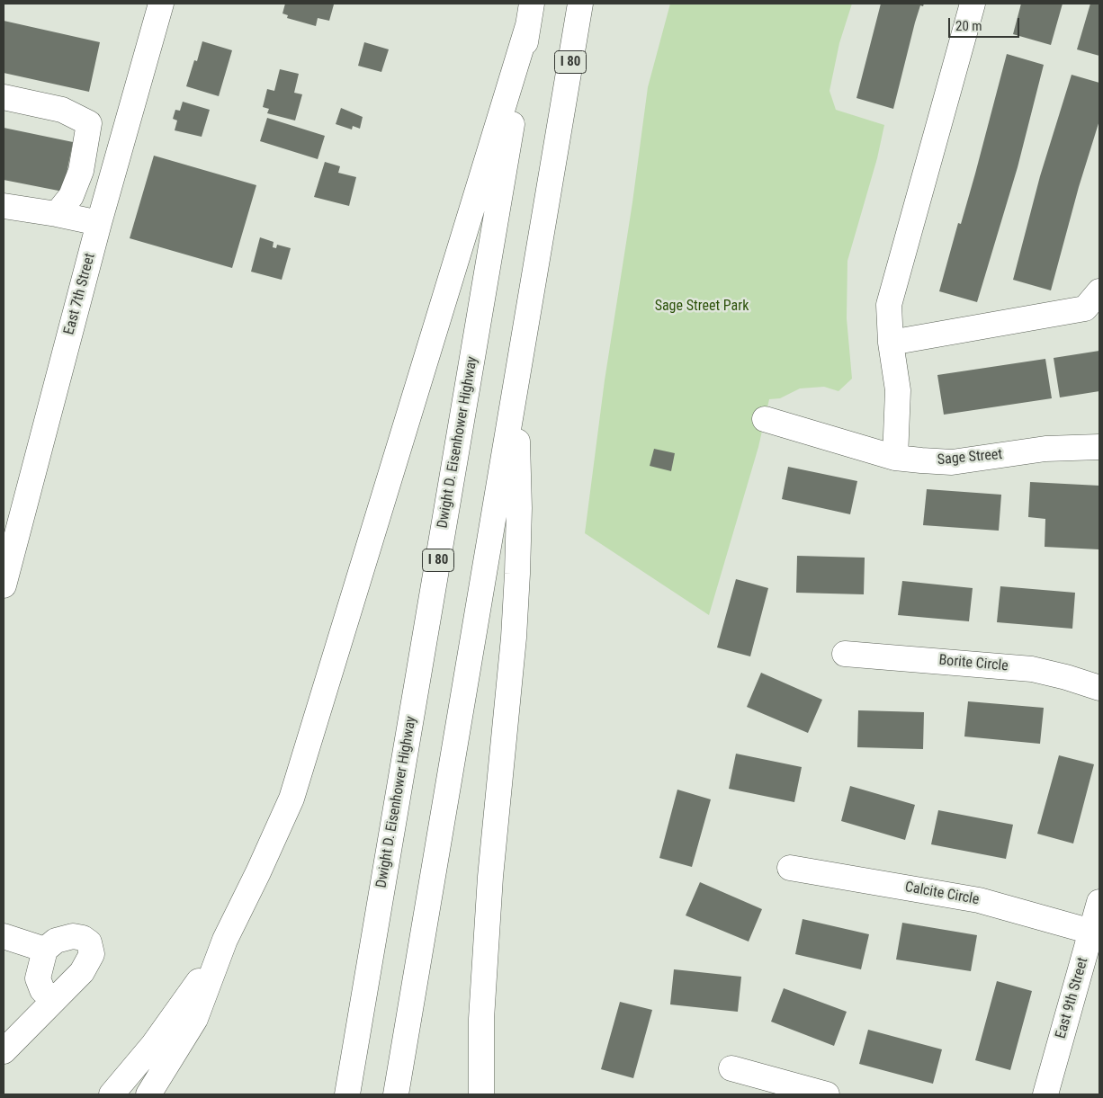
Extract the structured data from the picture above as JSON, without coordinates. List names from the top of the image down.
{
  "streets": {
    "main road": [
      "I 80",
      "East 7th Street",
      "Dwight D. Eisenhower Highway",
      "Sage Street",
      "Borite Circle",
      "Calcite Circle",
      "East 9th Street"
    ]
  },
  "crossings": [
    ["Calcite Circle", "East 9th Street"]
  ],
  "parks": ["Sage Street Park"],
  "scale_bar": "20 m"
}
